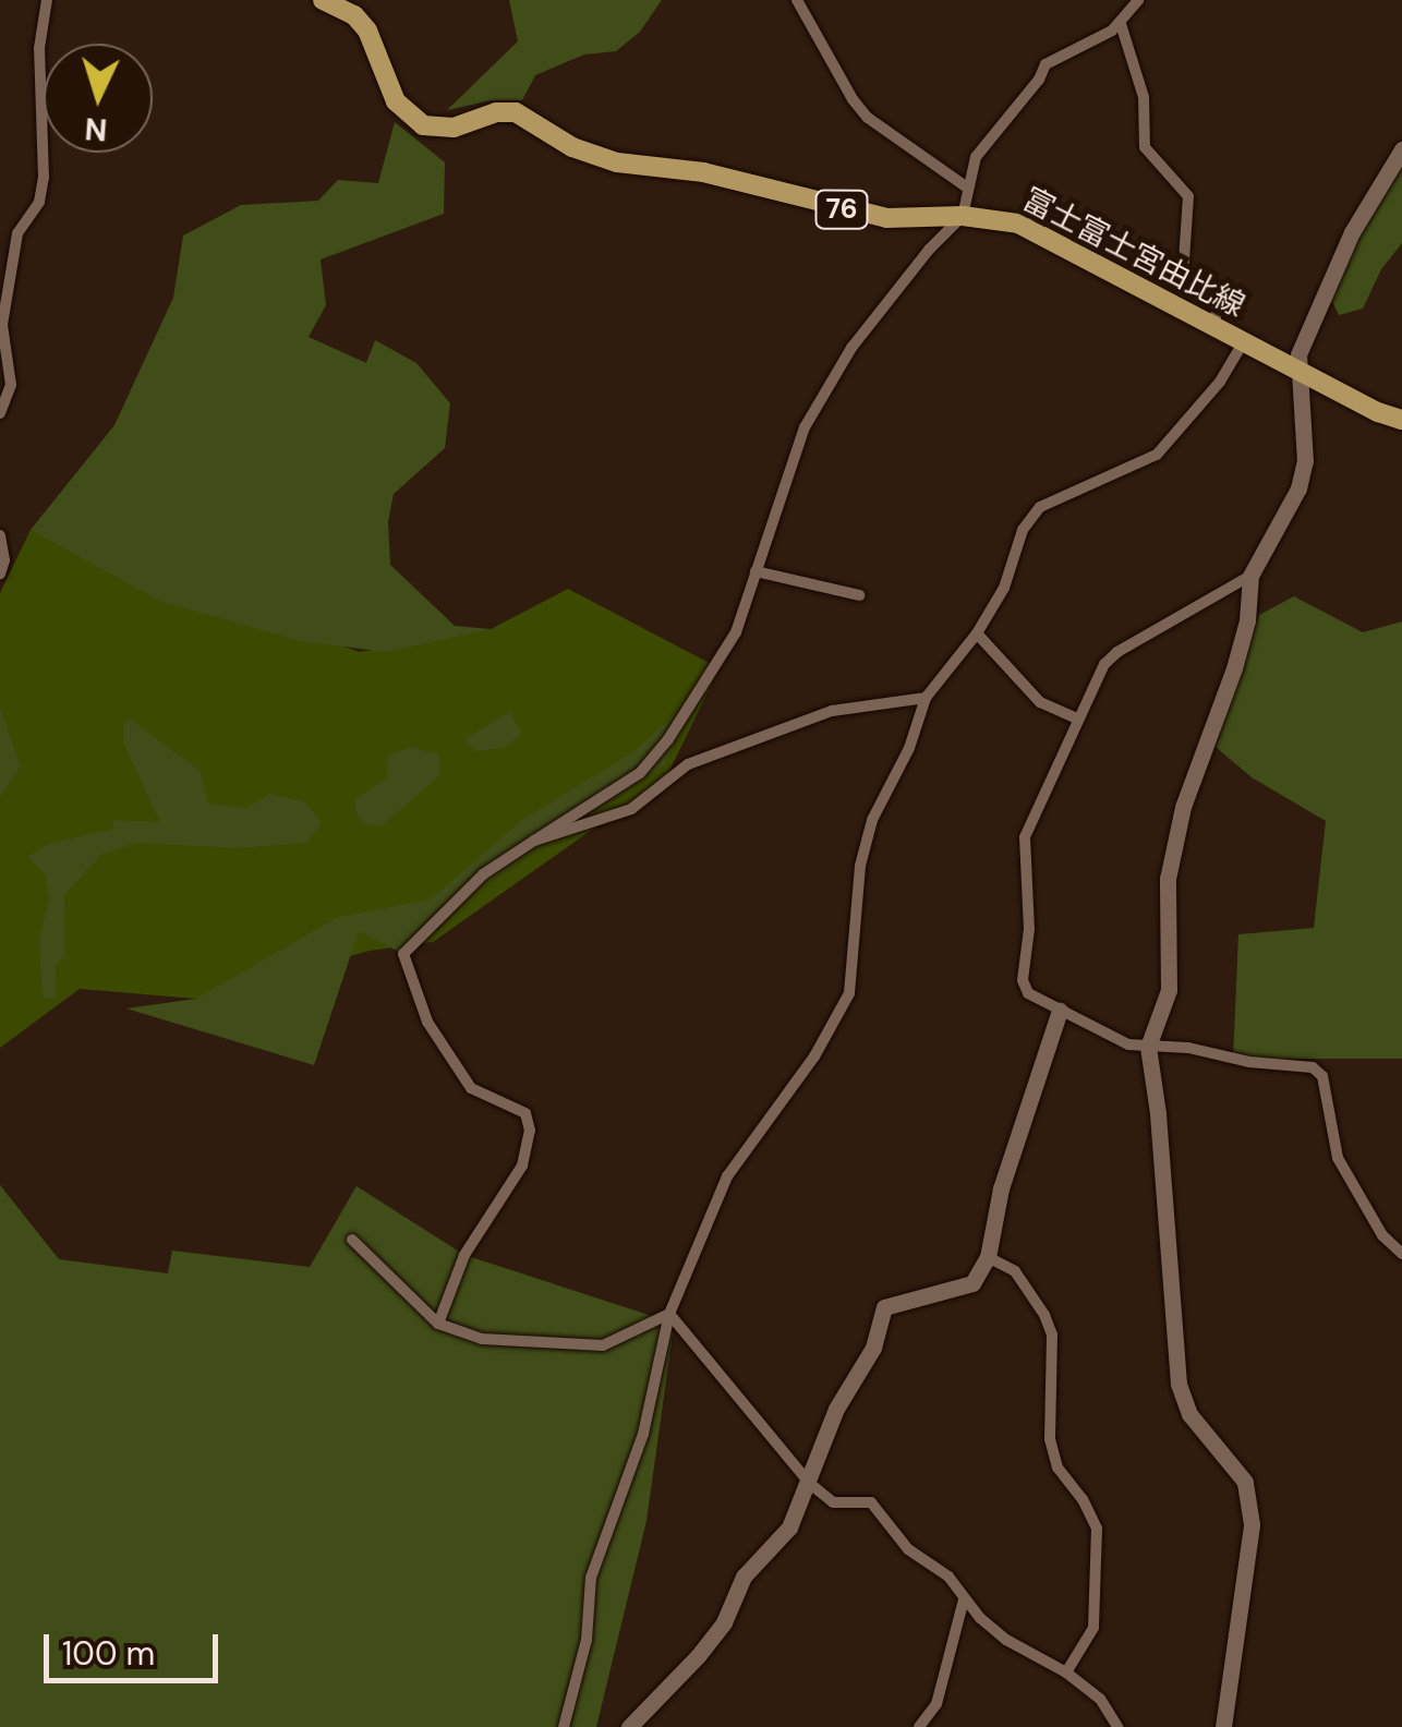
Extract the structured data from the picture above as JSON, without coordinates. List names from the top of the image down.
{
  "streets": {
    "main road": ["76", "富士富士宮由比線"]
  },
  "scale_bar": "100 m",
  "north": "bottom"
}
